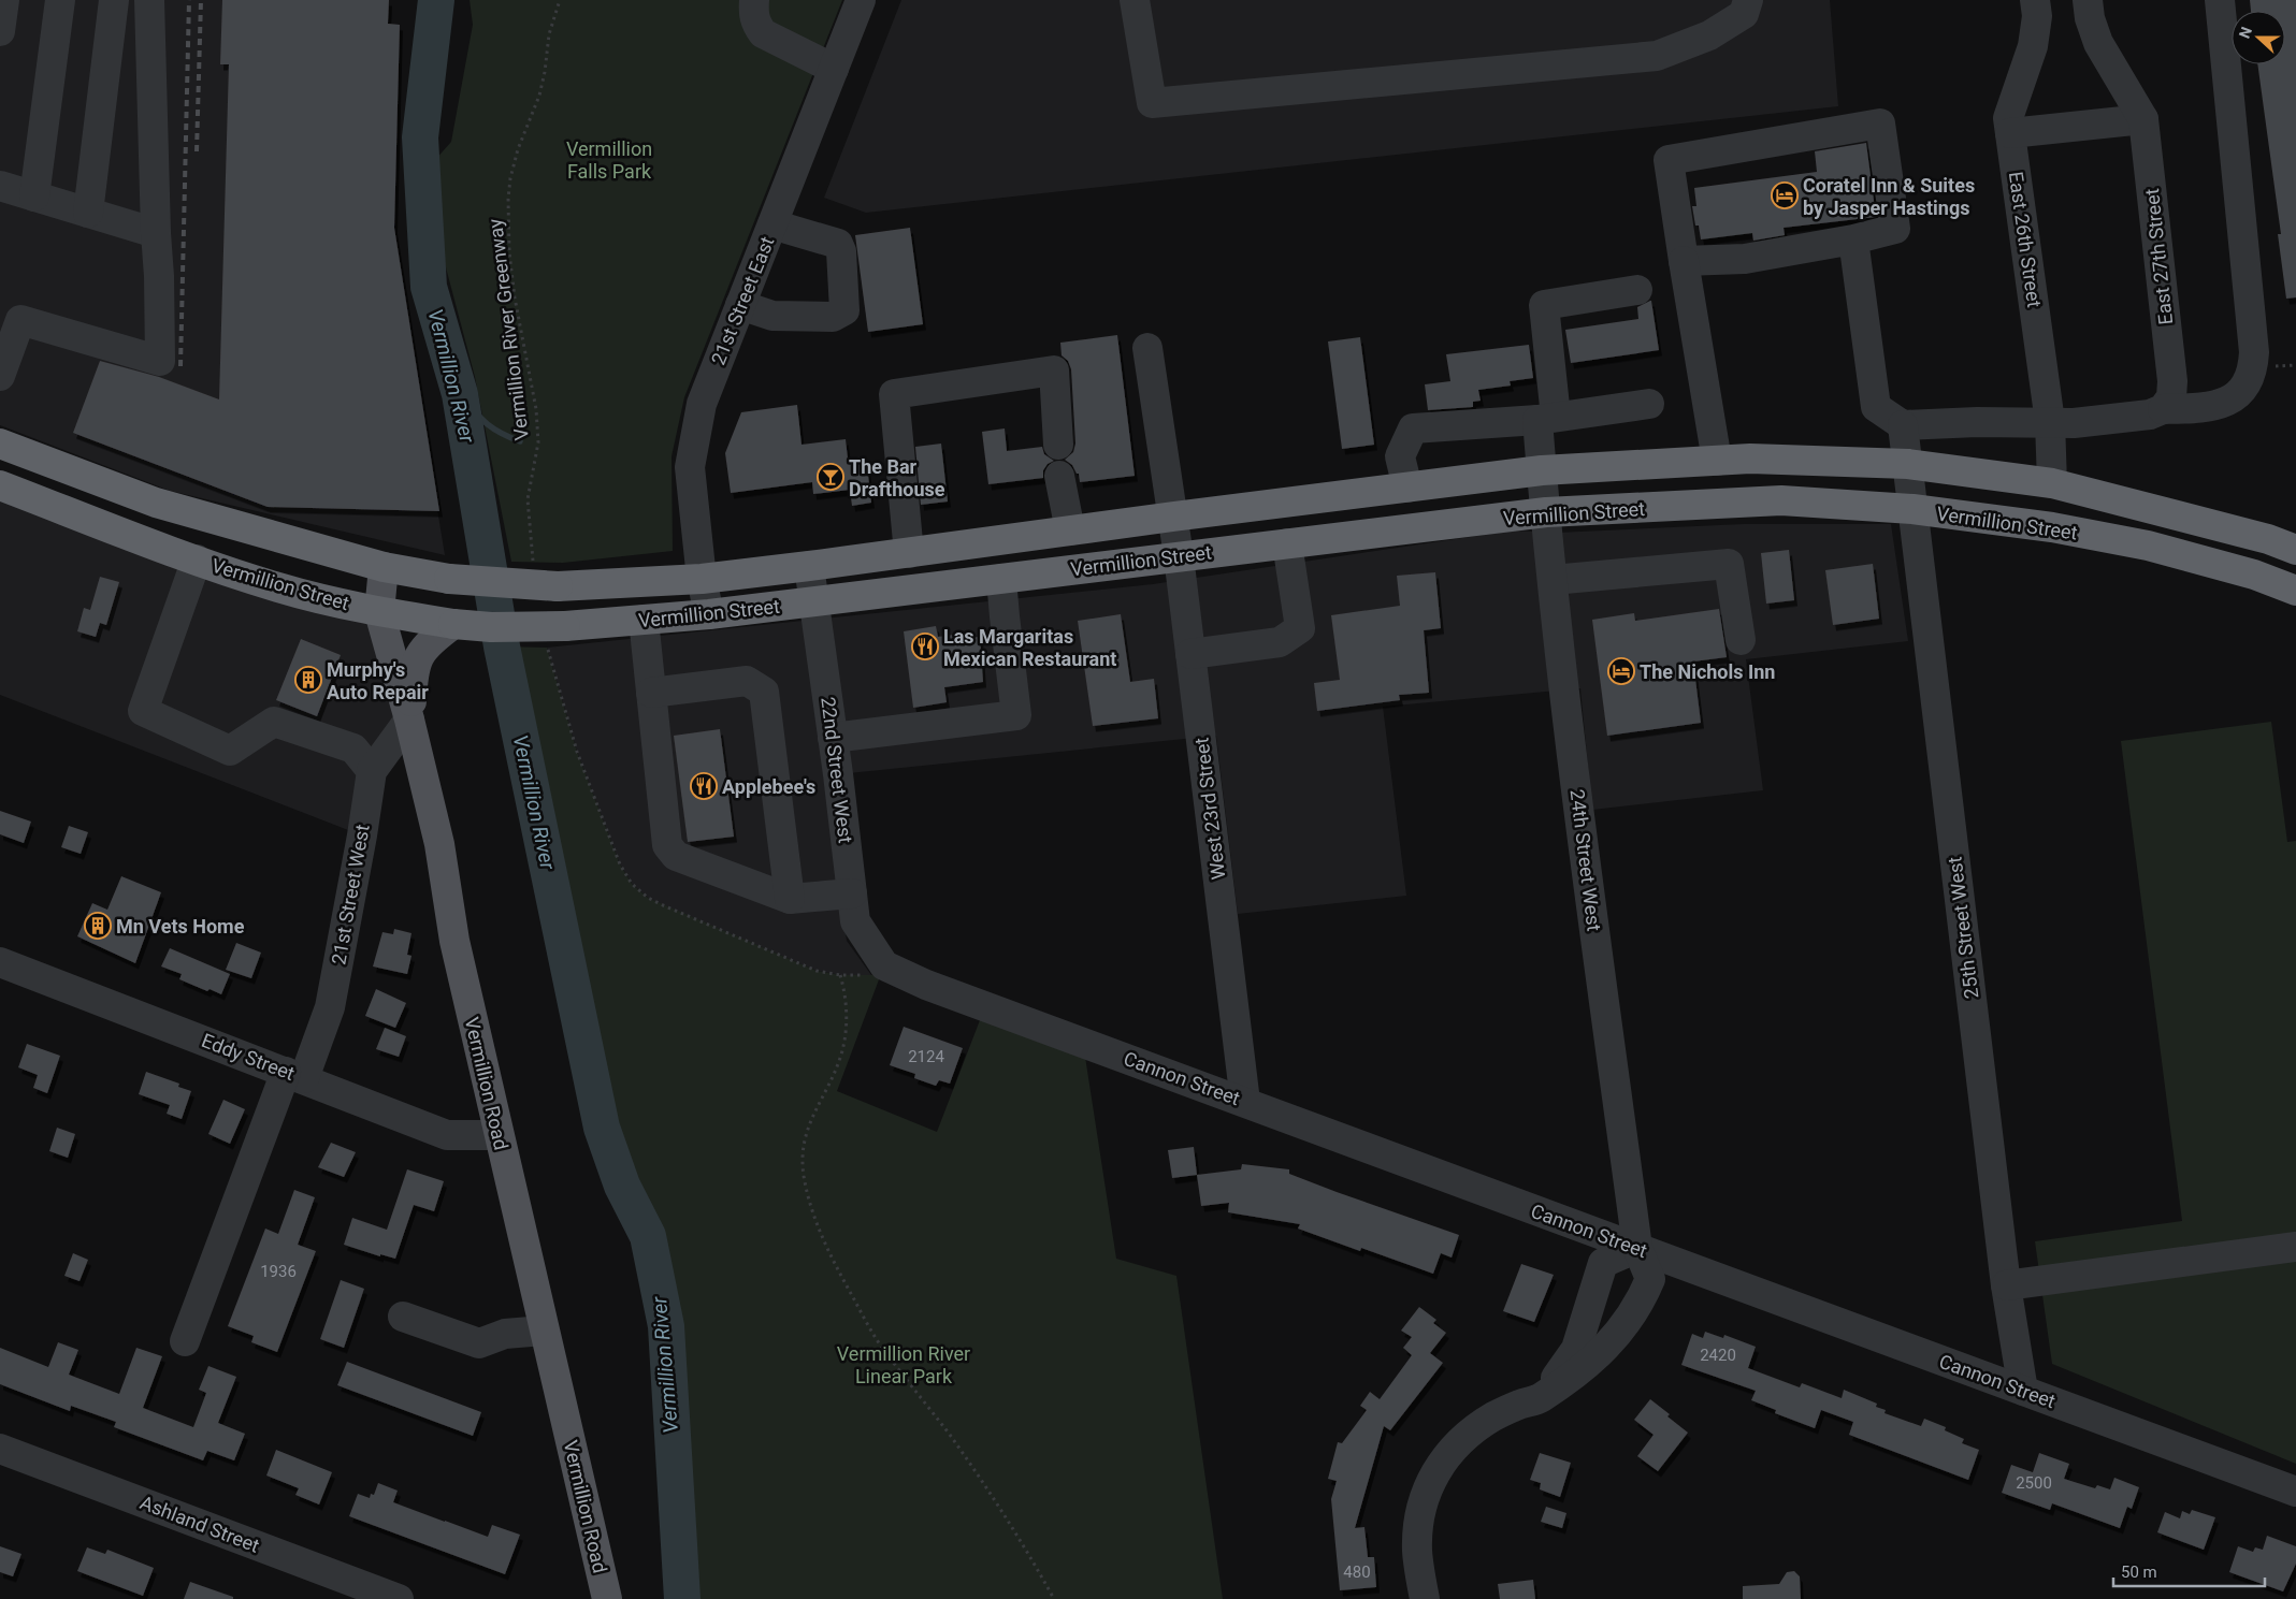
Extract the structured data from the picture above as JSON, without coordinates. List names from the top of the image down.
{
  "streets": {
    "highway": ["Vermillion Street"],
    "main road": ["Vermillion Road"],
    "street": [
      "East 26th Street",
      "East 27th Street",
      "21st Street East",
      "22nd Street West",
      "West 23rd Street",
      "24th Street West",
      "21st Street West",
      "25th Street West",
      "Eddy Street",
      "Cannon Street",
      "Ashland Street"
    ],
    "path": ["Vermillion River Greenway"]
  },
  "crossings": [
    ["East 26th Street", "Vermillion Street"],
    ["21st Street East", "Vermillion Street"],
    ["Vermillion Street", "22nd Street West"],
    ["Vermillion Street", "West 23rd Street"],
    ["Vermillion Street", "24th Street West"],
    ["Vermillion Street", "25th Street West"],
    ["Vermillion Street", "Vermillion Road"],
    ["22nd Street West", "Cannon Street"],
    ["West 23rd Street", "Cannon Street"],
    ["24th Street West", "Cannon Street"],
    ["21st Street West", "Eddy Street"],
    ["21st Street West", "Vermillion Road"],
    ["25th Street West", "Cannon Street"],
    ["Eddy Street", "Vermillion Road"]
  ],
  "water": ["Vermillion River"],
  "parks": ["Vermillion Falls Park", "Vermillion River Linear Park"],
  "places": {
    "hotel": ["Coratel Inn & Suites by Jasper Hastings", "The Nichols Inn"],
    "bar": ["The Bar Drafthouse"],
    "restaurant": ["Las Margaritas Mexican Restaurant", "Applebee's"],
    "building": ["Murphy's Auto Repair", "Mn Vets Home"]
  },
  "house_numbers": [
    "2124",
    "1936",
    "2420",
    "2500",
    "480"
  ],
  "scale_bar": "50 m",
  "north": "left"
}
